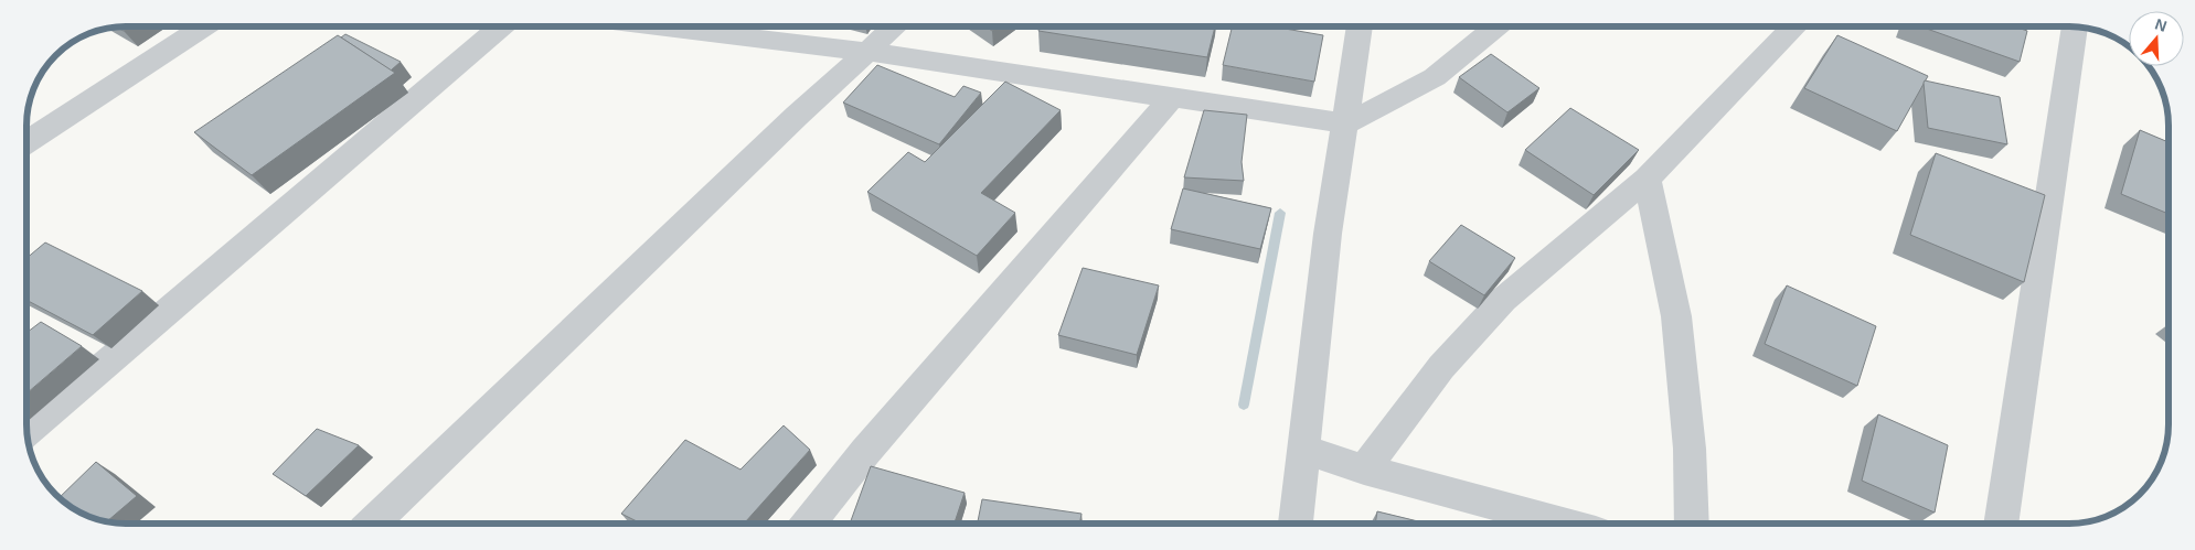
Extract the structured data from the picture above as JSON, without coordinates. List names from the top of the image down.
{
  "north": "top"
}
